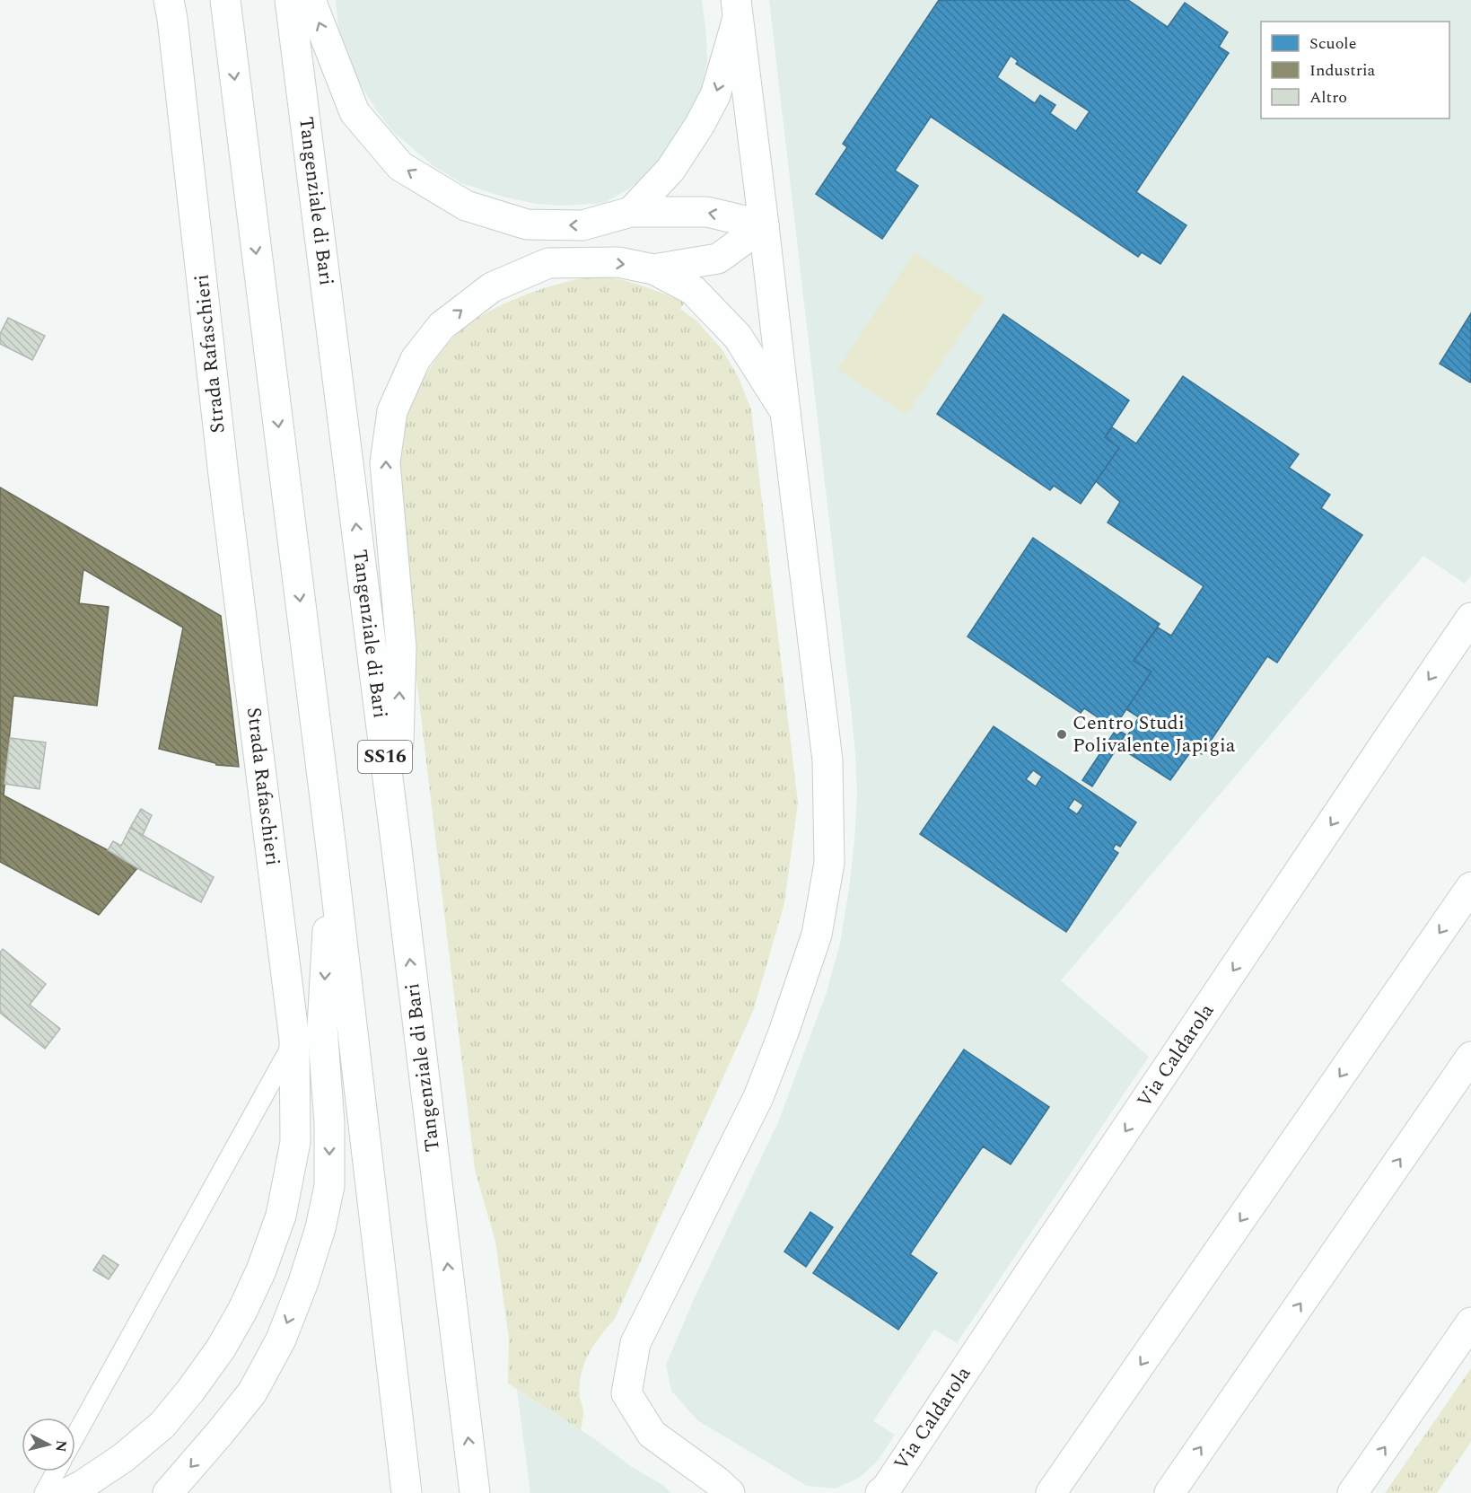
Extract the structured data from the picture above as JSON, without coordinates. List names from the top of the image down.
{
  "streets": {
    "main road": [
      "Tangenziale di Bari",
      "Strada Rafaschieri",
      "SS16",
      "Via Caldarola"
    ]
  },
  "places": ["Centro Studi Polivalente Japigia"],
  "legend": ["Scuole", "Industria", "Altro"],
  "north": "right"
}
